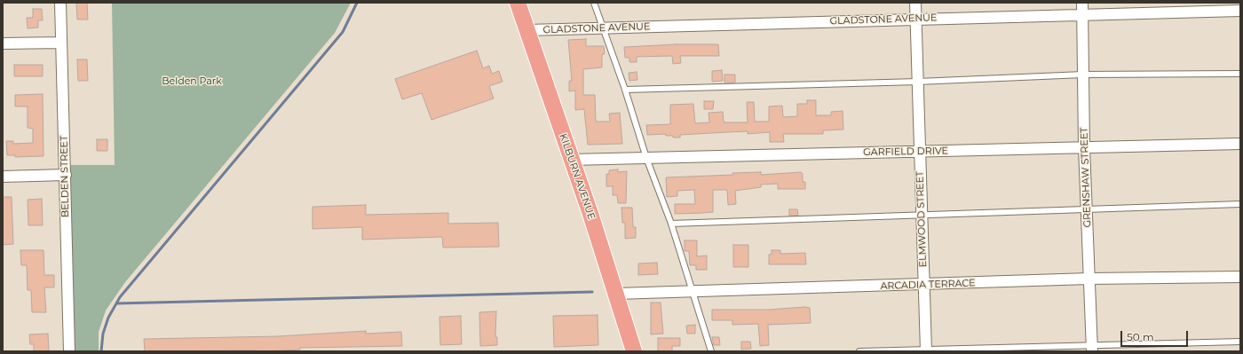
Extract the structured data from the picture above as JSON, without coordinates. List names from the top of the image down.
{
  "streets": {
    "main road": ["KILBURN AVENUE"],
    "street": [
      "GLADSTONE AVENUE",
      "GARFIELD DRIVE",
      "BELDEN STREET",
      "GRENSHAW STREET",
      "ELMWOOD STREET",
      "ARCADIA TERRACE"
    ]
  },
  "crossings": [
    ["GLADSTONE AVENUE", "KILBURN AVENUE"],
    ["GLADSTONE AVENUE", "GRENSHAW STREET"],
    ["GLADSTONE AVENUE", "ELMWOOD STREET"],
    ["GARFIELD DRIVE", "KILBURN AVENUE"],
    ["GARFIELD DRIVE", "GRENSHAW STREET"],
    ["GARFIELD DRIVE", "ELMWOOD STREET"],
    ["KILBURN AVENUE", "ARCADIA TERRACE"],
    ["GRENSHAW STREET", "ARCADIA TERRACE"],
    ["ELMWOOD STREET", "ARCADIA TERRACE"]
  ],
  "parks": ["Belden Park"],
  "scale_bar": "50 m"
}
